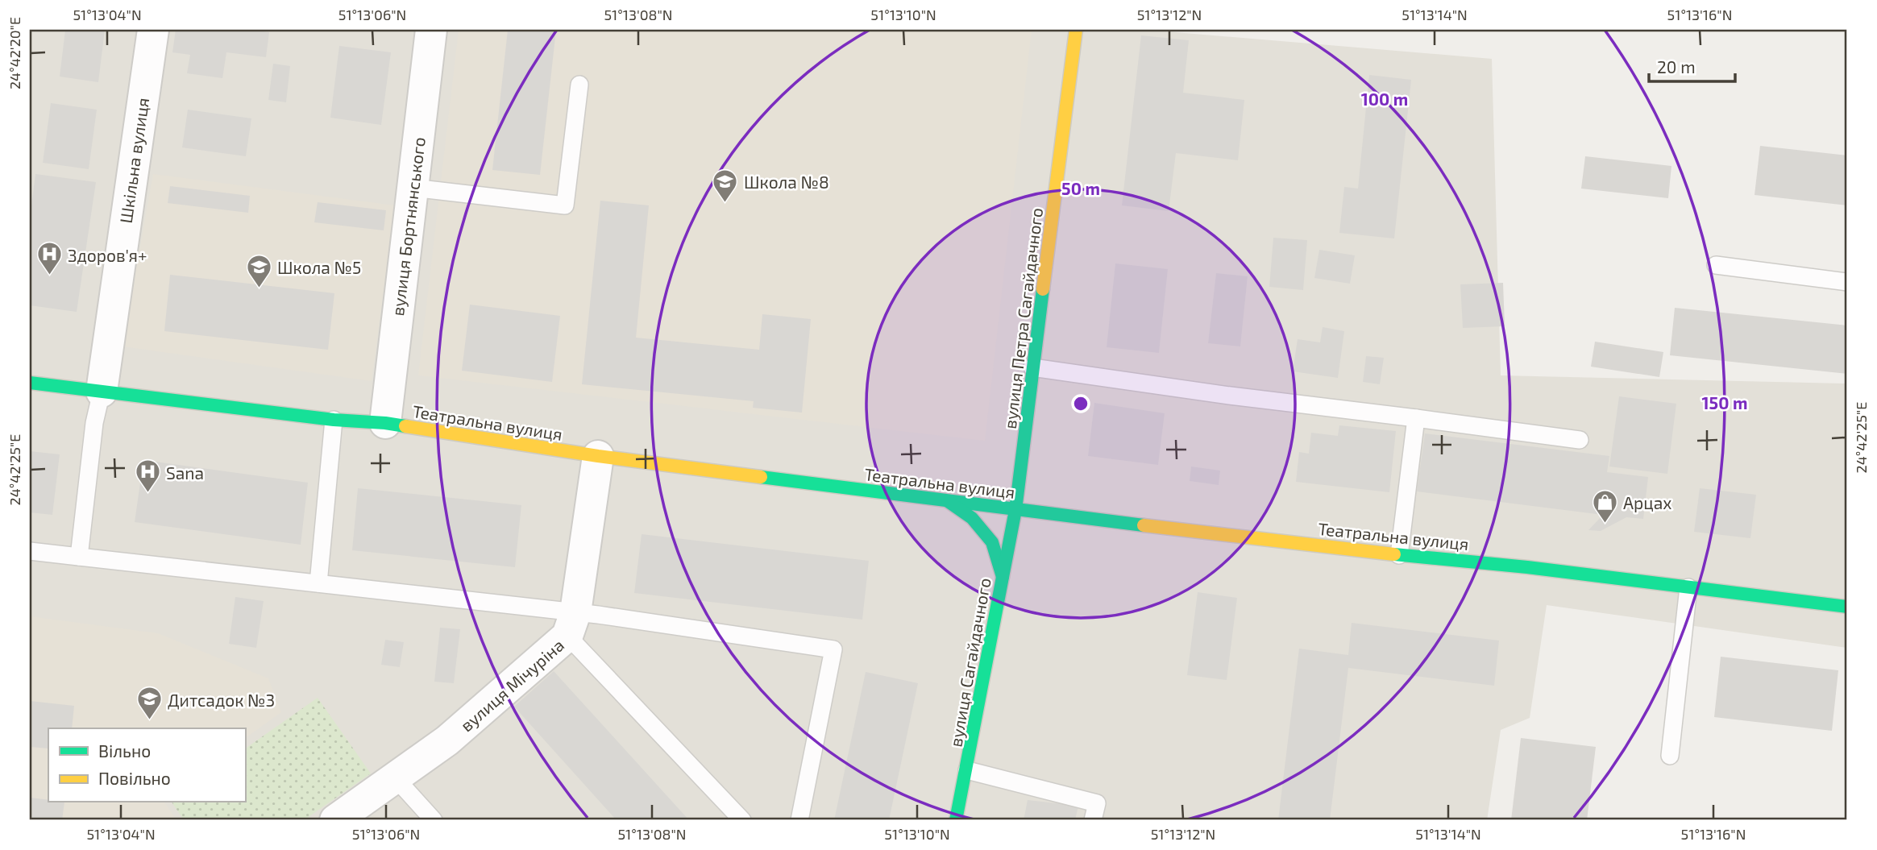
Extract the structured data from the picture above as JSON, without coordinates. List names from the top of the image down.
{
  "streets": {
    "street": [
      "Шкільна вулиця",
      "вулиця Бортнянського",
      "вулиця Петра Сагайдачного",
      "Театральна вулиця",
      "вулиця Сагайдачного",
      "вулиця Мічуріна"
    ]
  },
  "crossings": [
    ["Шкільна вулиця", "Театральна вулиця"],
    ["вулиця Бортнянського", "Театральна вулиця"],
    ["вулиця Петра Сагайдачного", "Театральна вулиця"],
    ["вулиця Петра Сагайдачного", "вулиця Сагайдачного"],
    ["Театральна вулиця", "вулиця Сагайдачного"]
  ],
  "places": {
    "school or university": ["Школа №8", "Школа №5", "Дитсадок №3"],
    "hospital": ["Здоров'я+", "Sana"],
    "shop": ["Арцах"]
  },
  "legend": ["Вільно", "Повільно"],
  "scale_bar": "20 m",
  "coordinates": [
    "51°13'04\"N",
    "51°13'06\"N",
    "51°13'08\"N",
    "51°13'10\"N",
    "51°13'12\"N",
    "51°13'14\"N",
    "51°13'16\"N",
    "24°42'20\"E",
    "24°42'25\"E"
  ],
  "rings": ["100 m", "50 m", "150 m"]
}
